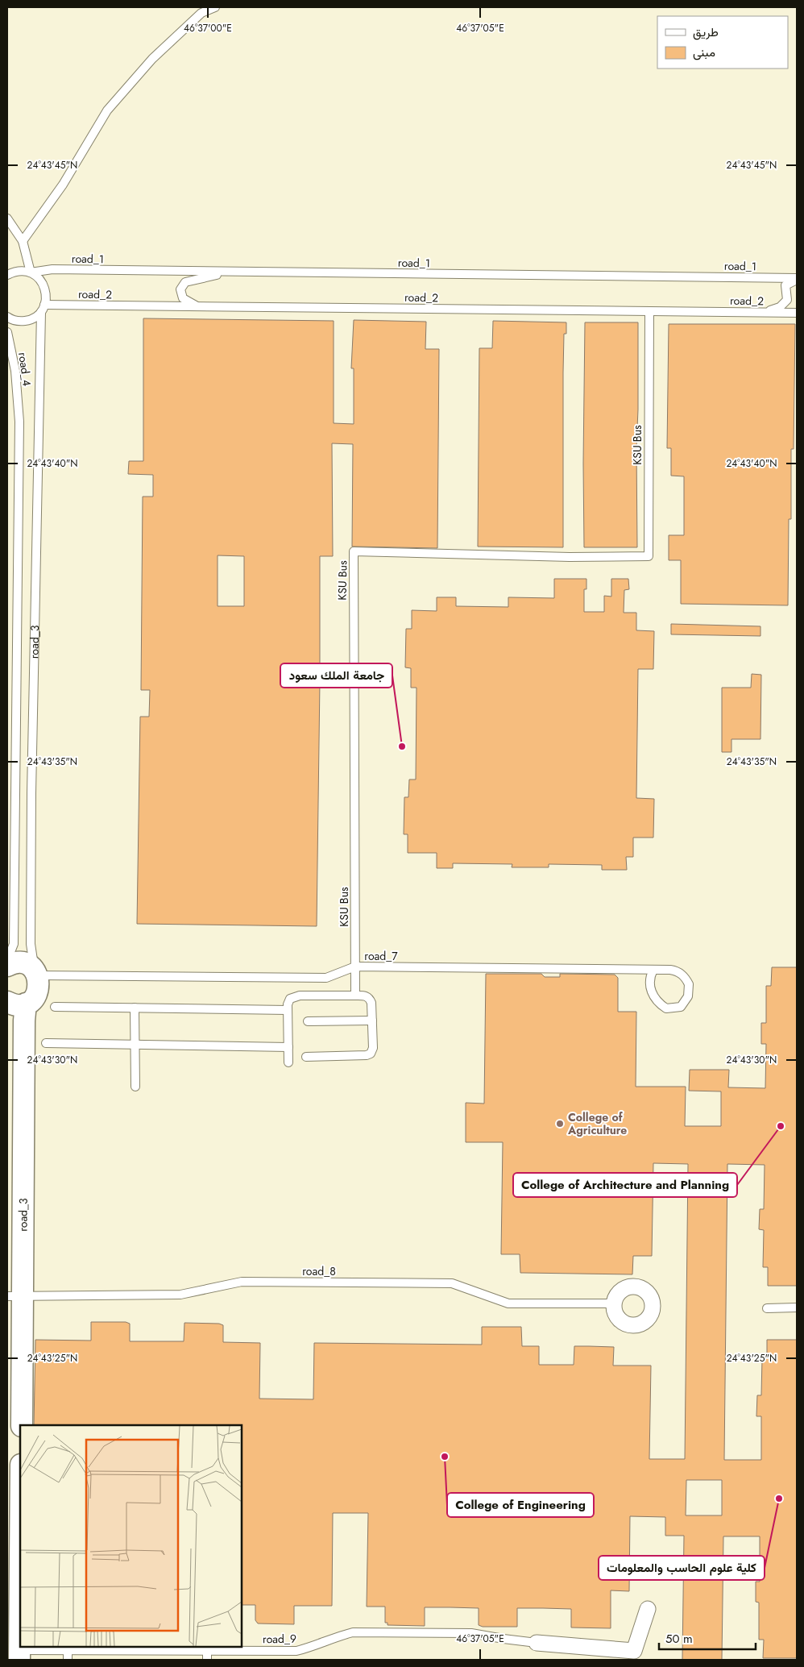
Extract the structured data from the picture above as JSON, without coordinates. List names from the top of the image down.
{
  "streets": {
    "street": ["road_3"],
    "lane": [
      "road_1",
      "road_2",
      "road_4",
      "KSU Bus",
      "road_7",
      "road_8",
      "road_9"
    ]
  },
  "crossings": [
    ["road_1", "road_3"],
    ["road_2", "KSU Bus"],
    ["road_2", "road_3"],
    ["KSU Bus", "road_7"],
    ["road_3", "road_7"],
    ["road_3", "road_8"]
  ],
  "places": [
    "جامعة الملك سعود",
    "College of Agriculture",
    "College of Architecture and Planning",
    "College of Engineering",
    "كلية علوم الحاسب والمعلومات"
  ],
  "legend": ["طريق", "مبنى"],
  "scale_bar": "50 m",
  "coordinates": [
    "46°37'00\"E",
    "46°37'05\"E",
    "24°43'45\"N",
    "24°43'40\"N",
    "24°43'35\"N",
    "24°43'30\"N",
    "24°43'25\"N"
  ]
}
